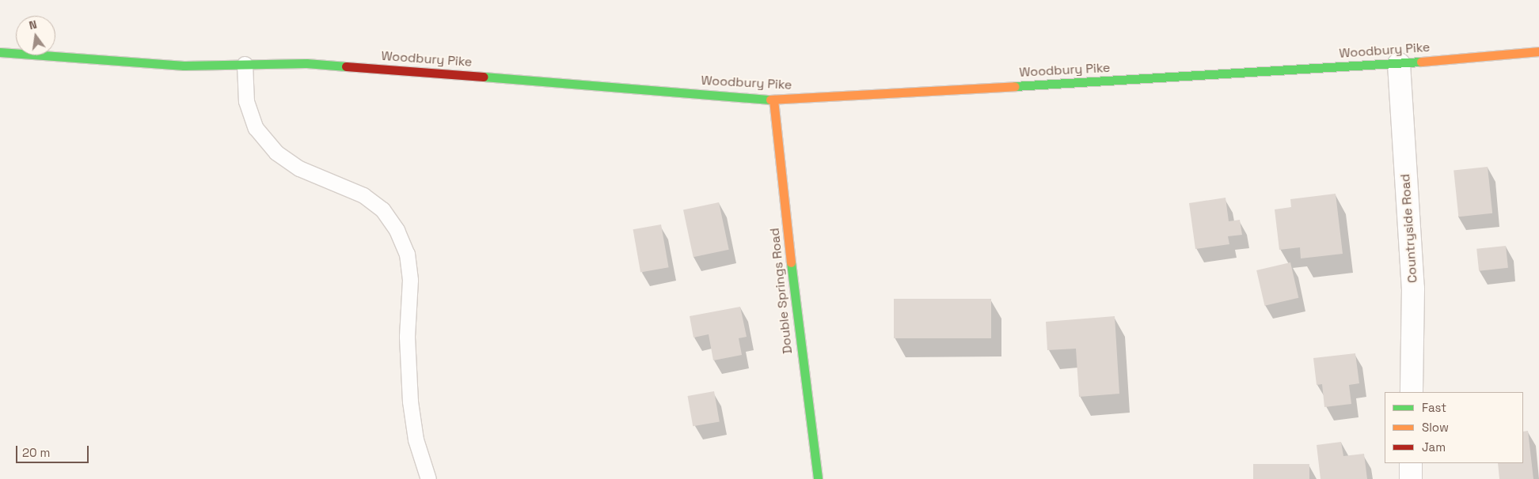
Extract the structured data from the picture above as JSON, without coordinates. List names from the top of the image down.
{
  "streets": {
    "street": ["Woodbury Pike", "Countryside Road", "Double Springs Road"]
  },
  "crossings": [
    ["Woodbury Pike", "Countryside Road"],
    ["Woodbury Pike", "Double Springs Road"]
  ],
  "legend": ["Fast", "Slow", "Jam"],
  "scale_bar": "20 m",
  "north": "top"
}
